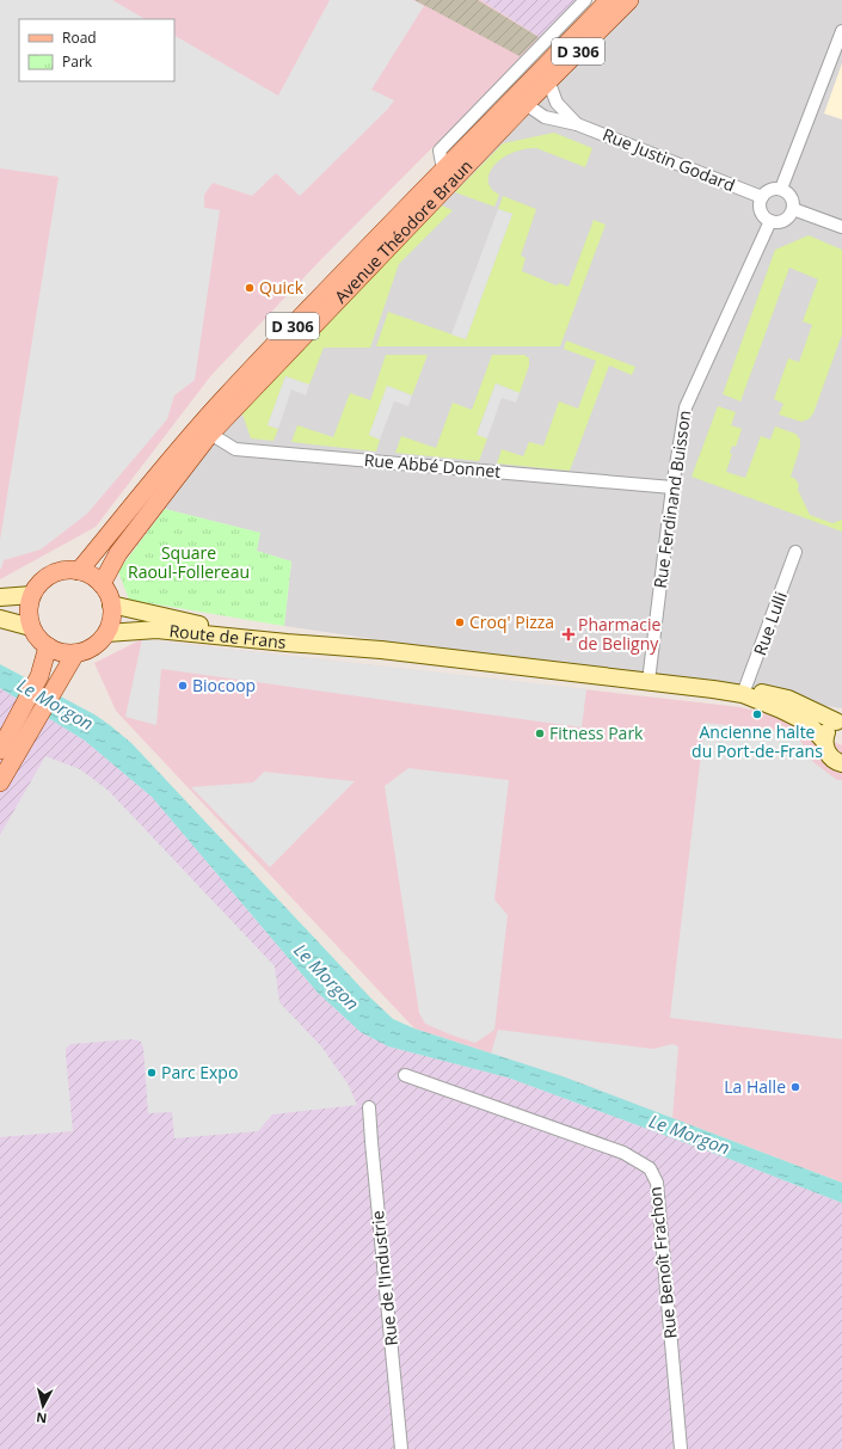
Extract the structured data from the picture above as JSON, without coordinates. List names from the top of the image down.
{
  "streets": {
    "main road": ["D 306", "Avenue Théodore Braun"],
    "street": [
      "Rue Justin Godard",
      "Rue Abbé Donnet",
      "Rue Ferdinand Buisson",
      "Rue Lulli",
      "Route de Frans",
      "Rue Benoît Frachon",
      "Rue de l'Industrie"
    ]
  },
  "crossings": [
    ["Rue Justin Godard", "Avenue Théodore Braun"],
    ["Rue Justin Godard", "Rue Ferdinand Buisson"],
    ["Avenue Théodore Braun", "Rue Abbé Donnet"],
    ["Avenue Théodore Braun", "Route de Frans"],
    ["Rue Abbé Donnet", "Rue Ferdinand Buisson"]
  ],
  "water": ["Le Morgon"],
  "parks": ["Square Raoul-Follereau"],
  "places": {
    "other": [
      "Quick",
      "Croq' Pizza",
      "Biocoop",
      "Ancienne halte du Port-de-Frans",
      "Fitness Park",
      "Parc Expo",
      "La Halle"
    ],
    "health": ["Pharmacie de Beligny"]
  },
  "legend": ["Road", "Park"],
  "north": "bottom"
}
